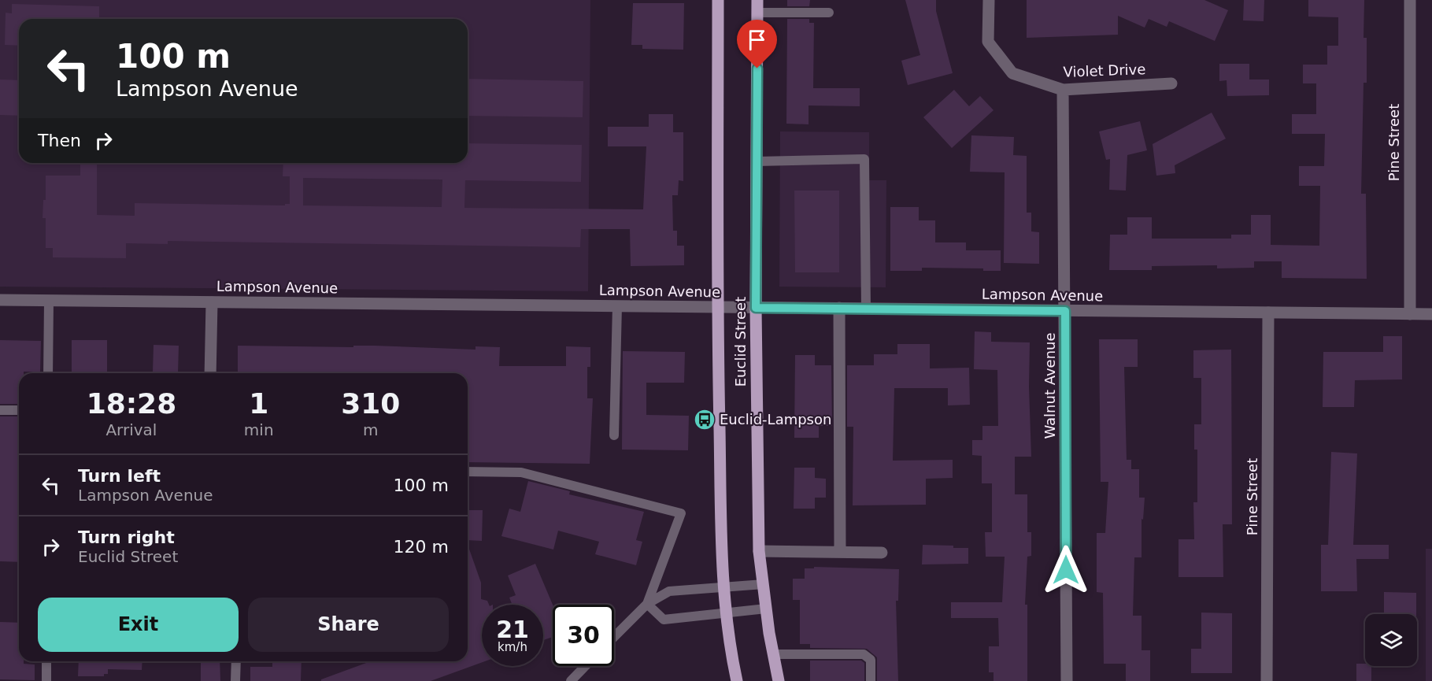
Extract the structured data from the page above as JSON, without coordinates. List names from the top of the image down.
{
  "streets": {
    "main road": ["Euclid Street"],
    "street": [
      "Violet Drive",
      "Pine Street",
      "Lampson Avenue",
      "Walnut Avenue"
    ]
  },
  "crossings": [
    ["Violet Drive", "Walnut Avenue"],
    ["Pine Street", "Lampson Avenue"],
    ["Lampson Avenue", "Euclid Street"],
    ["Lampson Avenue", "Walnut Avenue"]
  ],
  "places": {
    "bus stop": ["Euclid-Lampson"]
  },
  "page": {
    "turn": ["100 m", "Lampson Avenue"],
    "then": "Then",
    "eta": [
      "18:28",
      "Arrival",
      "1",
      "min",
      "310",
      "m"
    ],
    "list": [
      {
        "name": "Turn left",
        "note": "Lampson Avenue",
        "value": "100 m"
      },
      {
        "name": "Turn right",
        "note": "Euclid Street",
        "value": "120 m"
      }
    ],
    "buttons": ["Exit", "Share"],
    "speed": "21 km/h",
    "limit": "30"
  }
}
